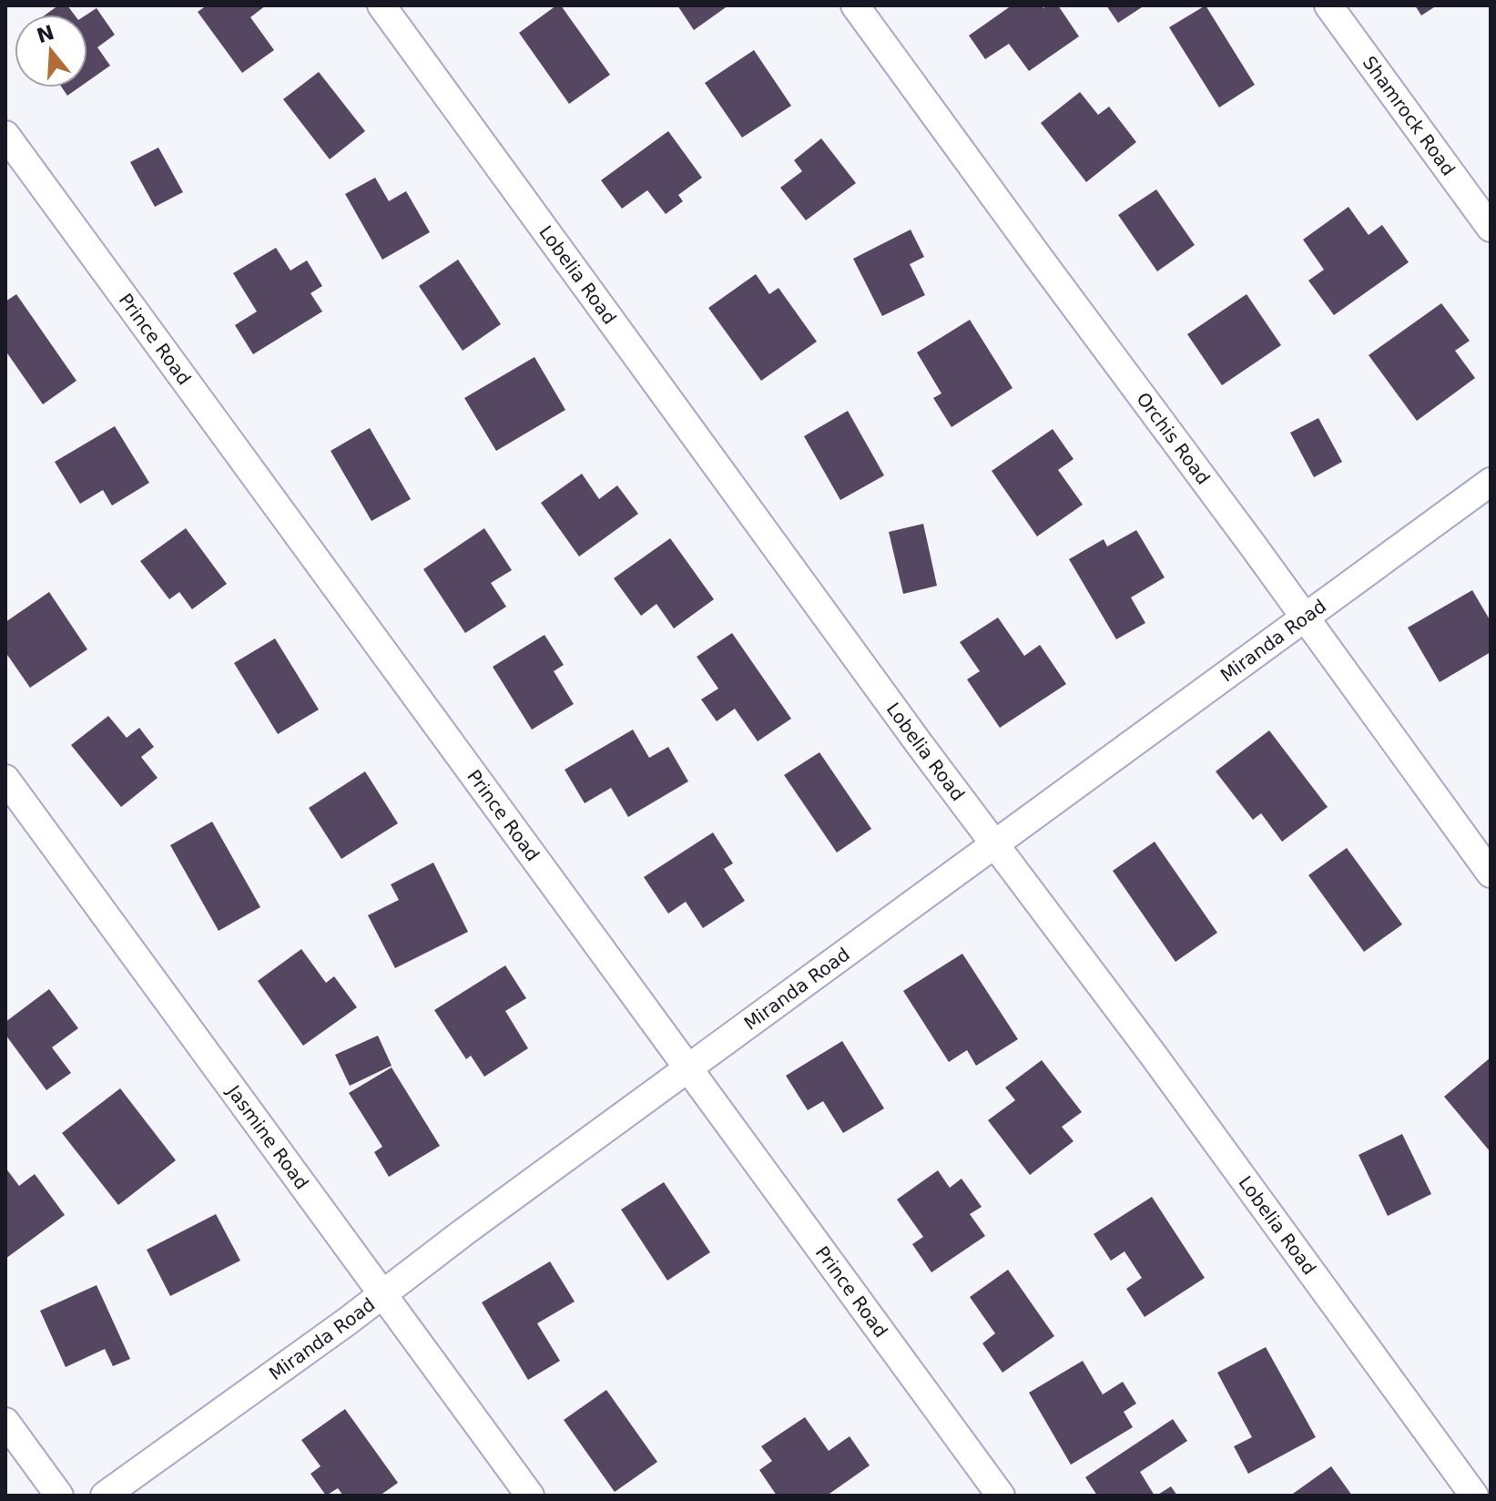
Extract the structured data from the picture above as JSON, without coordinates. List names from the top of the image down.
{
  "streets": {
    "street": [
      "Shamrock Road",
      "Lobelia Road",
      "Prince Road",
      "Orchis Road",
      "Miranda Road",
      "Jasmine Road"
    ]
  },
  "crossings": [
    ["Lobelia Road", "Miranda Road"],
    ["Prince Road", "Miranda Road"],
    ["Orchis Road", "Miranda Road"],
    ["Miranda Road", "Jasmine Road"]
  ],
  "north": "top"
}
